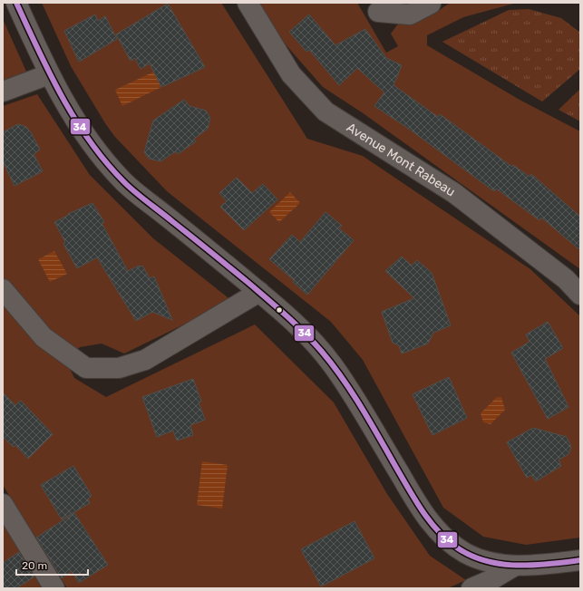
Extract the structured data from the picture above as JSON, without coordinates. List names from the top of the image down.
{
  "streets": {
    "street": ["Avenue Mont Rabeau"]
  },
  "lines": ["transit line 34"],
  "scale_bar": "20 m"
}
